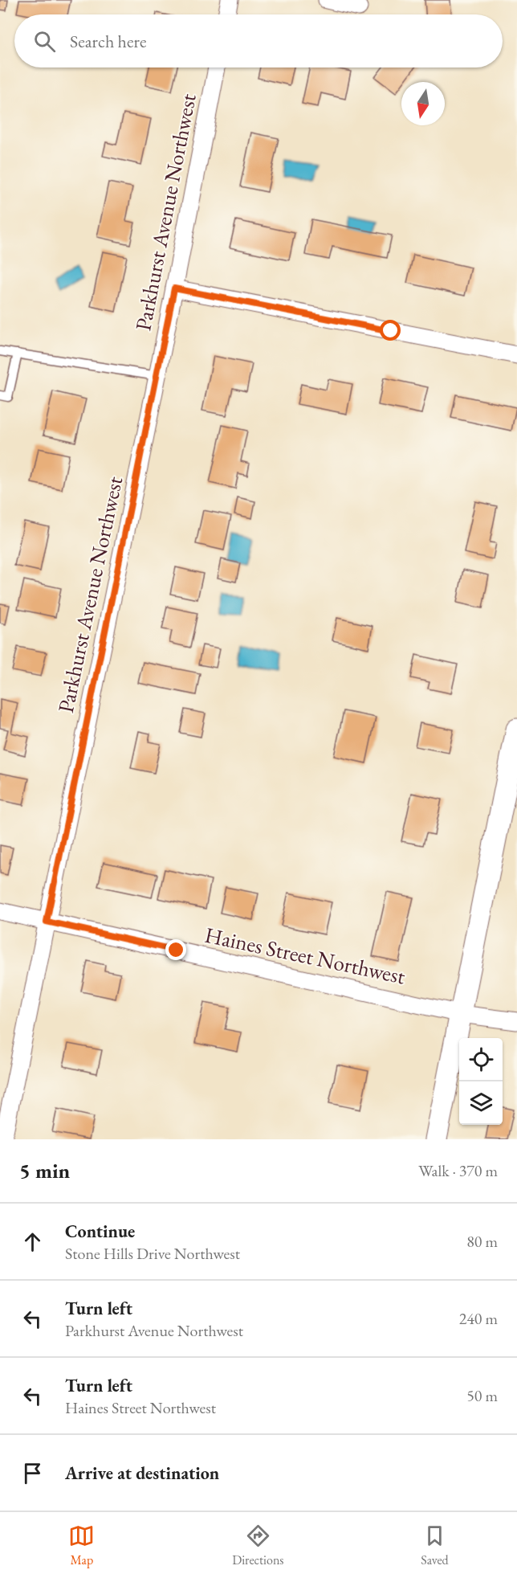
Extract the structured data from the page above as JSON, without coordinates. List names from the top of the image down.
{
  "streets": {
    "street": ["Parkhurst Avenue Northwest", "Haines Street Northwest"]
  },
  "crossings": [
    ["Parkhurst Avenue Northwest", "Haines Street Northwest"]
  ],
  "north": "bottom",
  "page": {
    "search": "Search here",
    "heading": ["5 min", "Walk · 370 m"],
    "list": [
      ["Continue", "Stone Hills Drive Northwest", "80 m"],
      ["Turn left", "Parkhurst Avenue Northwest", "240 m"],
      ["Turn left", "Haines Street Northwest", "50 m"],
      "Arrive at destination"
    ],
    "nav": ["Map", "Directions", "Saved"]
  }
}
